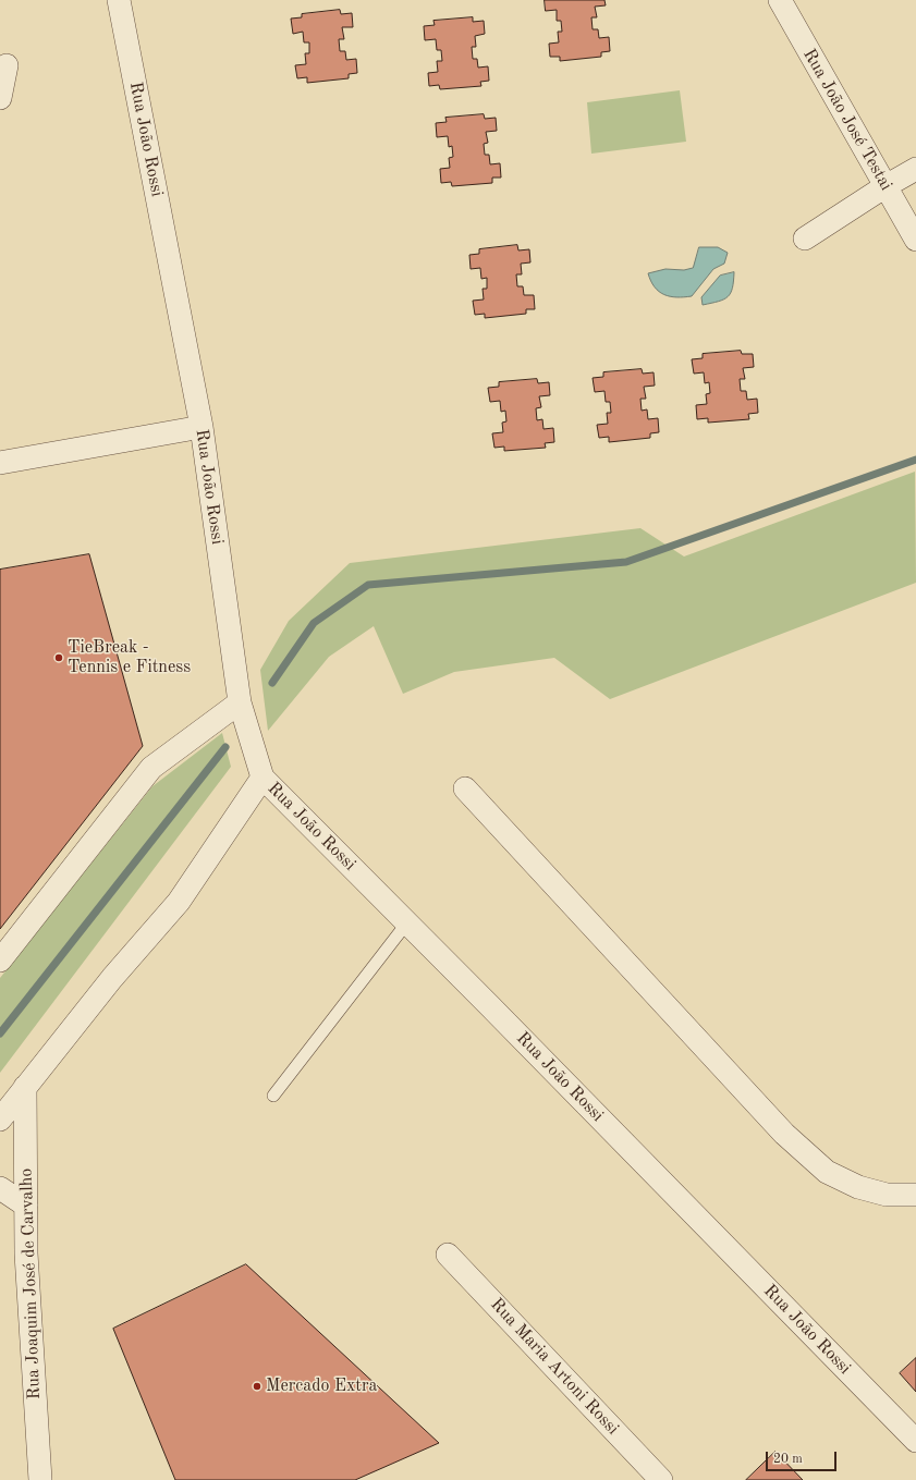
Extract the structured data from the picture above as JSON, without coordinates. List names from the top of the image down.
{
  "streets": {
    "street": [
      "Rua João José Testai",
      "Rua João Rossi",
      "Rua Joaquim José de Carvalho",
      "Rua Maria Artoni Rossi"
    ]
  },
  "places": ["TieBreak - Tennis e Fitness", "Mercado Extra"],
  "scale_bar": "20 m"
}
